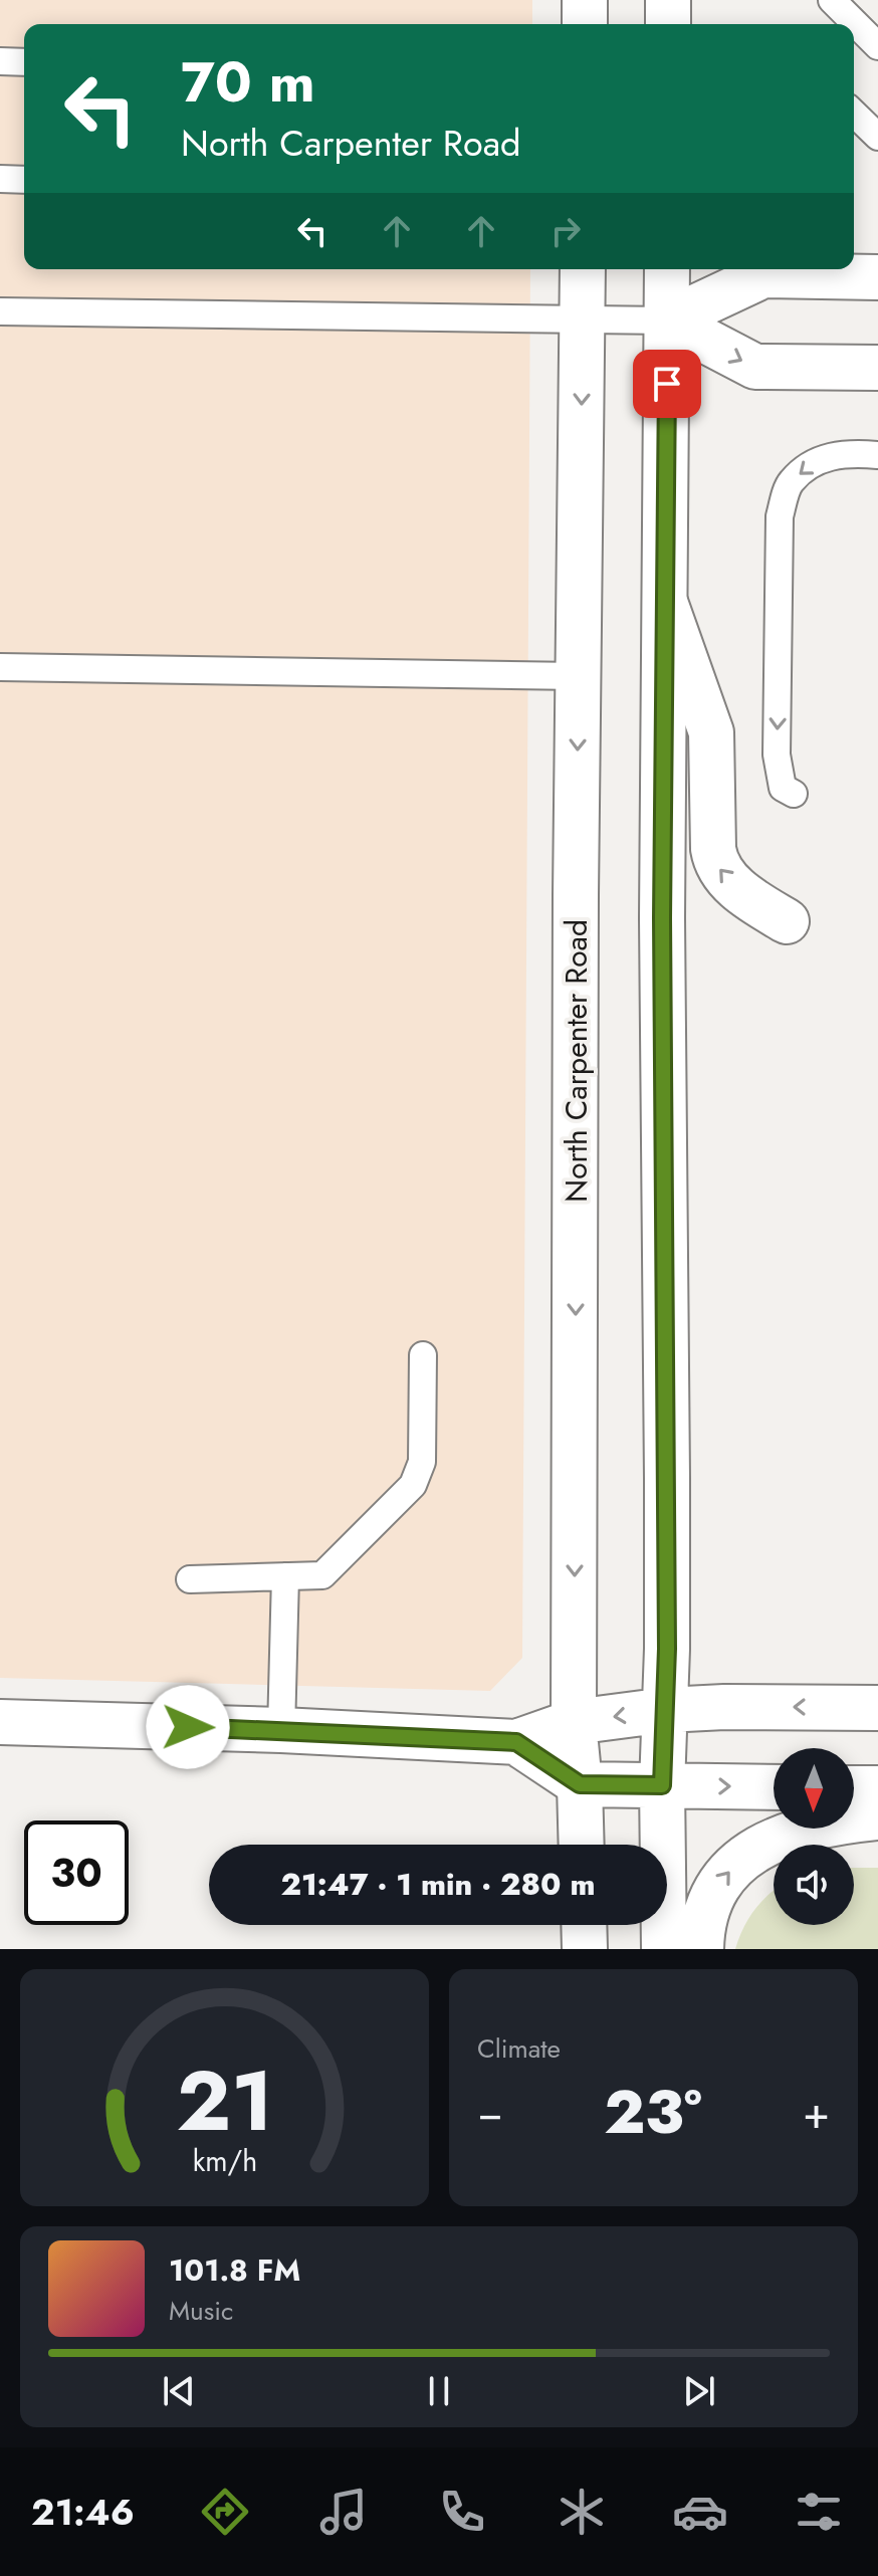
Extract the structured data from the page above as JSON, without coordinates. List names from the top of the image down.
{
  "streets": {
    "main road": ["North Carpenter Road"]
  },
  "north": "bottom",
  "page": {
    "turn": ["70 m", "North Carpenter Road"],
    "limit": "30",
    "trip": "21:47 · 1 min · 280 m",
    "tile": "Climate",
    "heat": ["−", "23°", "+"],
    "song": ["101.8 FM", "Music"],
    "tabs": "21:46",
    "gauge": ["21", "km/h"]
  }
}
